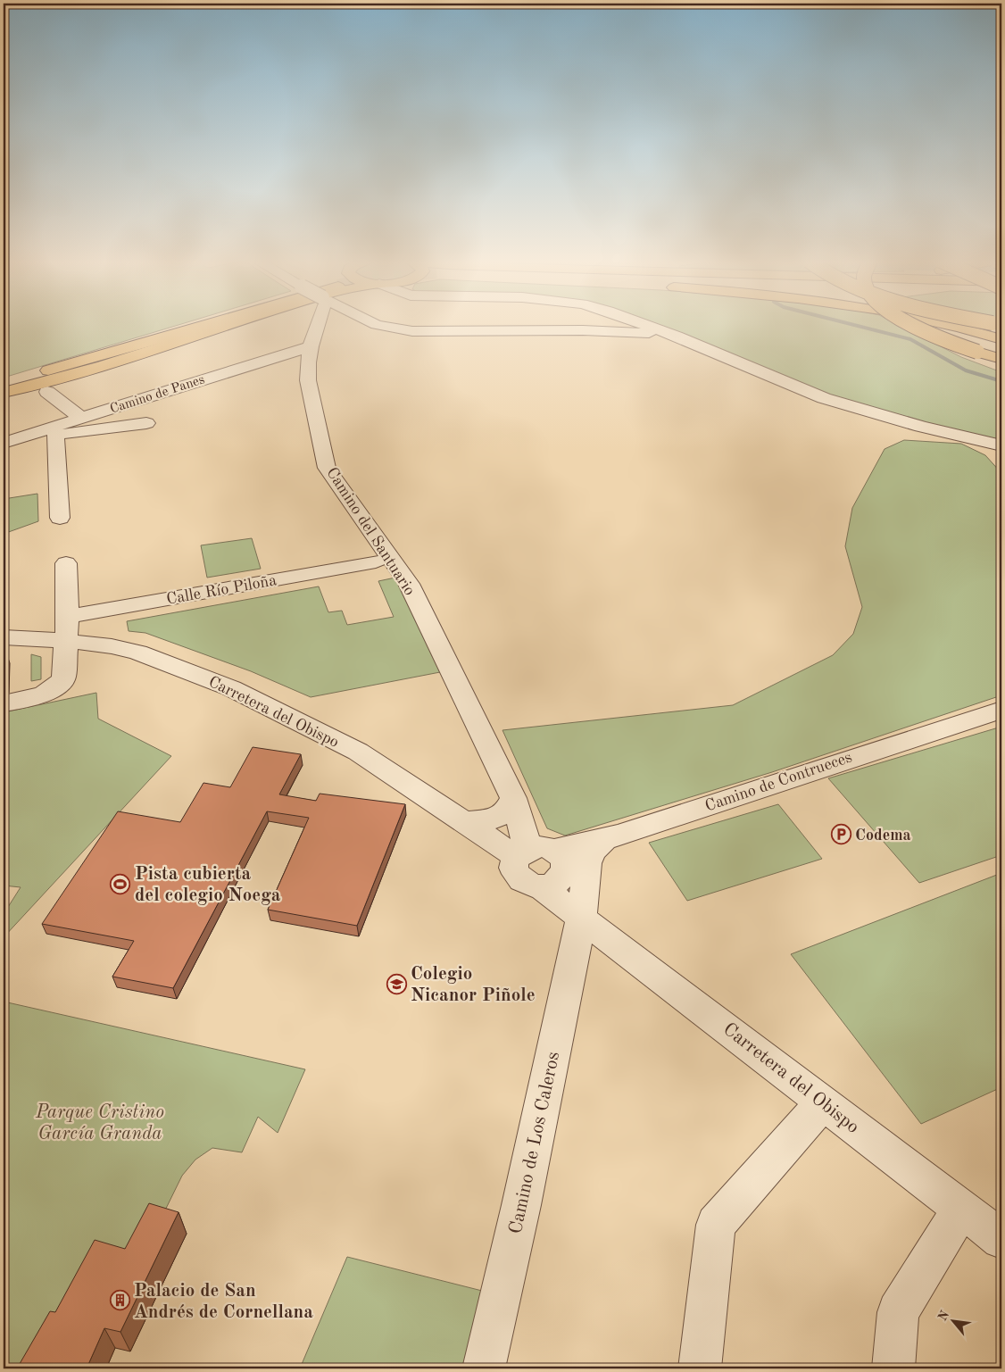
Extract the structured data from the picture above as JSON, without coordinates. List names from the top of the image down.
{
  "streets": {
    "street": [
      "Camino de Panes",
      "Camino del Santuario",
      "Calle Río Piloña",
      "Carretera del Obispo",
      "Camino de Contrueces",
      "Camino de Los Caleros"
    ]
  },
  "crossings": [
    ["Camino de Panes", "Camino del Santuario"],
    ["Camino del Santuario", "Carretera del Obispo"],
    ["Camino del Santuario", "Camino de Contrueces"],
    ["Carretera del Obispo", "Camino de Contrueces"],
    ["Carretera del Obispo", "Camino de Los Caleros"]
  ],
  "parks": ["Parque Cristino García Granda"],
  "places": {
    "parking": ["Codema"],
    "sports": ["Pista cubierta del colegio Noega"],
    "school or university": ["Colegio Nicanor Piñole"],
    "building": ["Palacio de San Andrés de Cornellana"]
  },
  "north": "top left"
}
